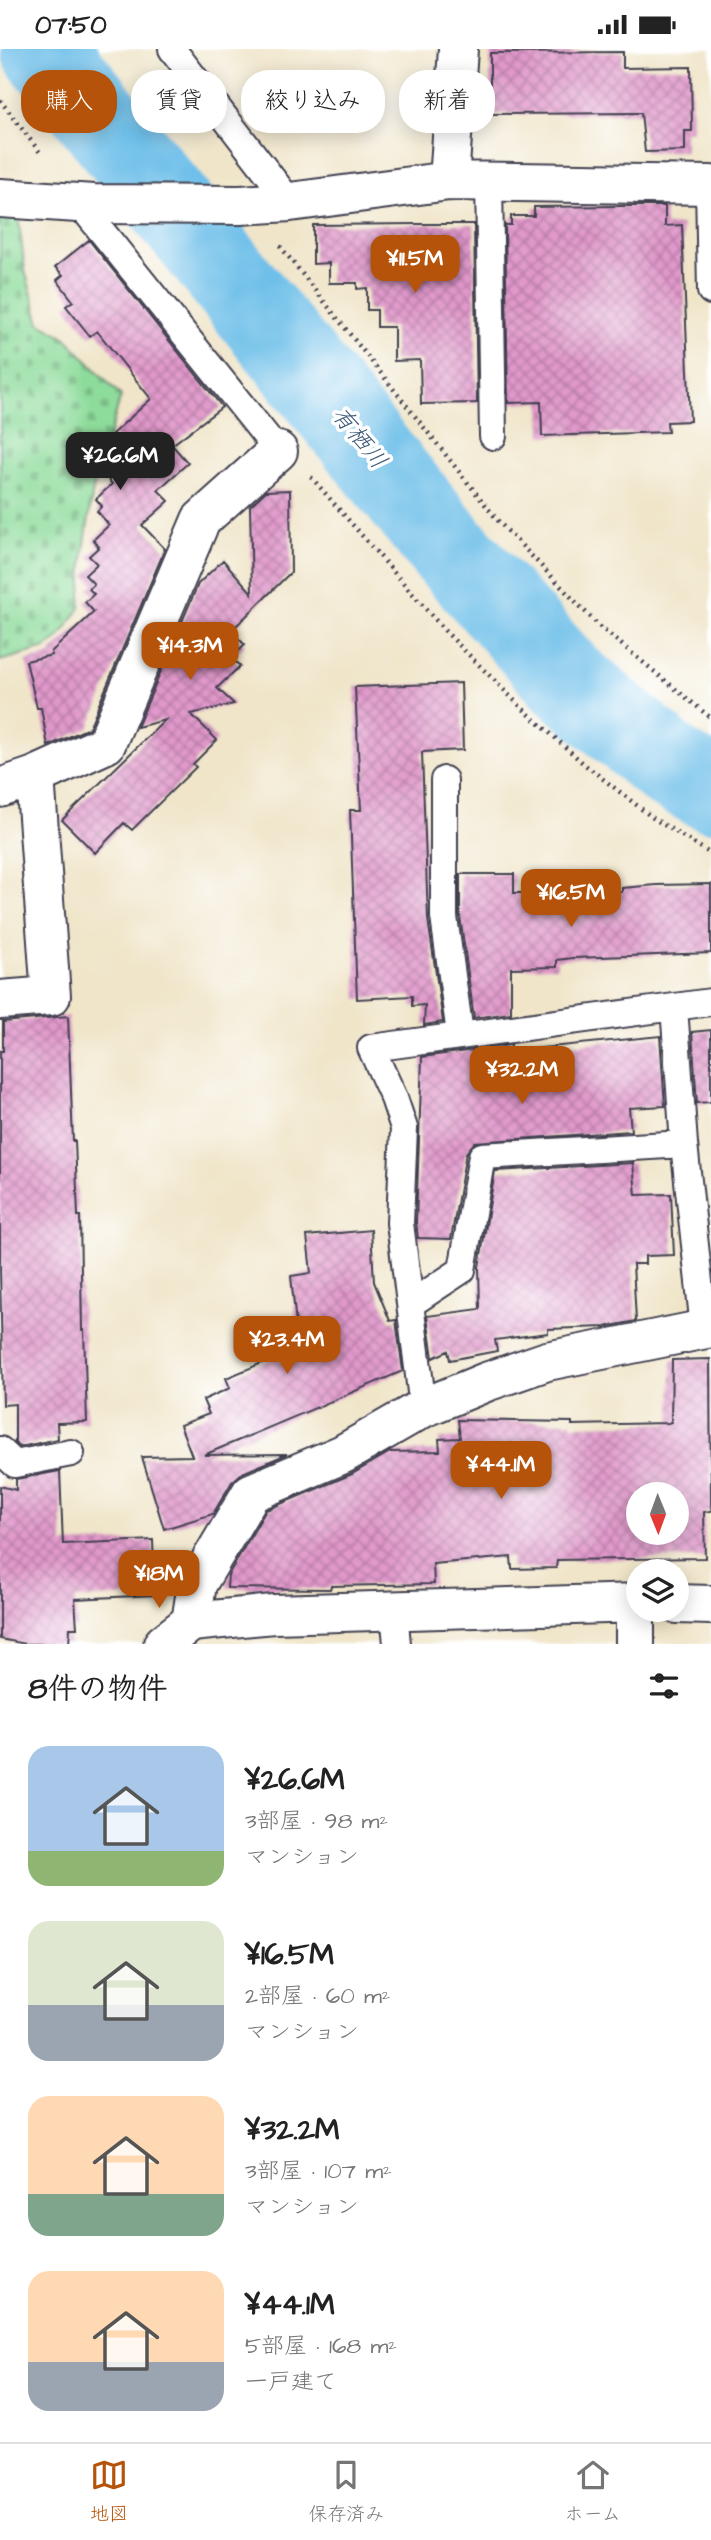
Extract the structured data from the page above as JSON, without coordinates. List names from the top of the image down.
{
  "water": ["有栖川"],
  "north": "bottom",
  "page": {
    "status": "07:50",
    "chip": [
      "購入",
      "賃貸",
      "絞り込み",
      "新着"
    ],
    "price": [
      "¥11.5M",
      "¥26.6M",
      "¥14.3M",
      "¥16.5M",
      "¥32.2M",
      "¥23.4M",
      "¥44.1M",
      "¥18M"
    ],
    "heading": "8件の物件",
    "list": [
      {
        "name": "¥26.6M",
        "note": "3部屋 · 98 m² · マンション"
      },
      {
        "name": "¥16.5M",
        "note": "2部屋 · 60 m² · マンション"
      },
      {
        "name": "¥32.2M",
        "note": "3部屋 · 107 m² · マンション"
      },
      {
        "name": "¥44.1M",
        "note": "5部屋 · 168 m² · 一戸建て"
      }
    ],
    "tabs": ["地図", "保存済み", "ホーム"]
  }
}
